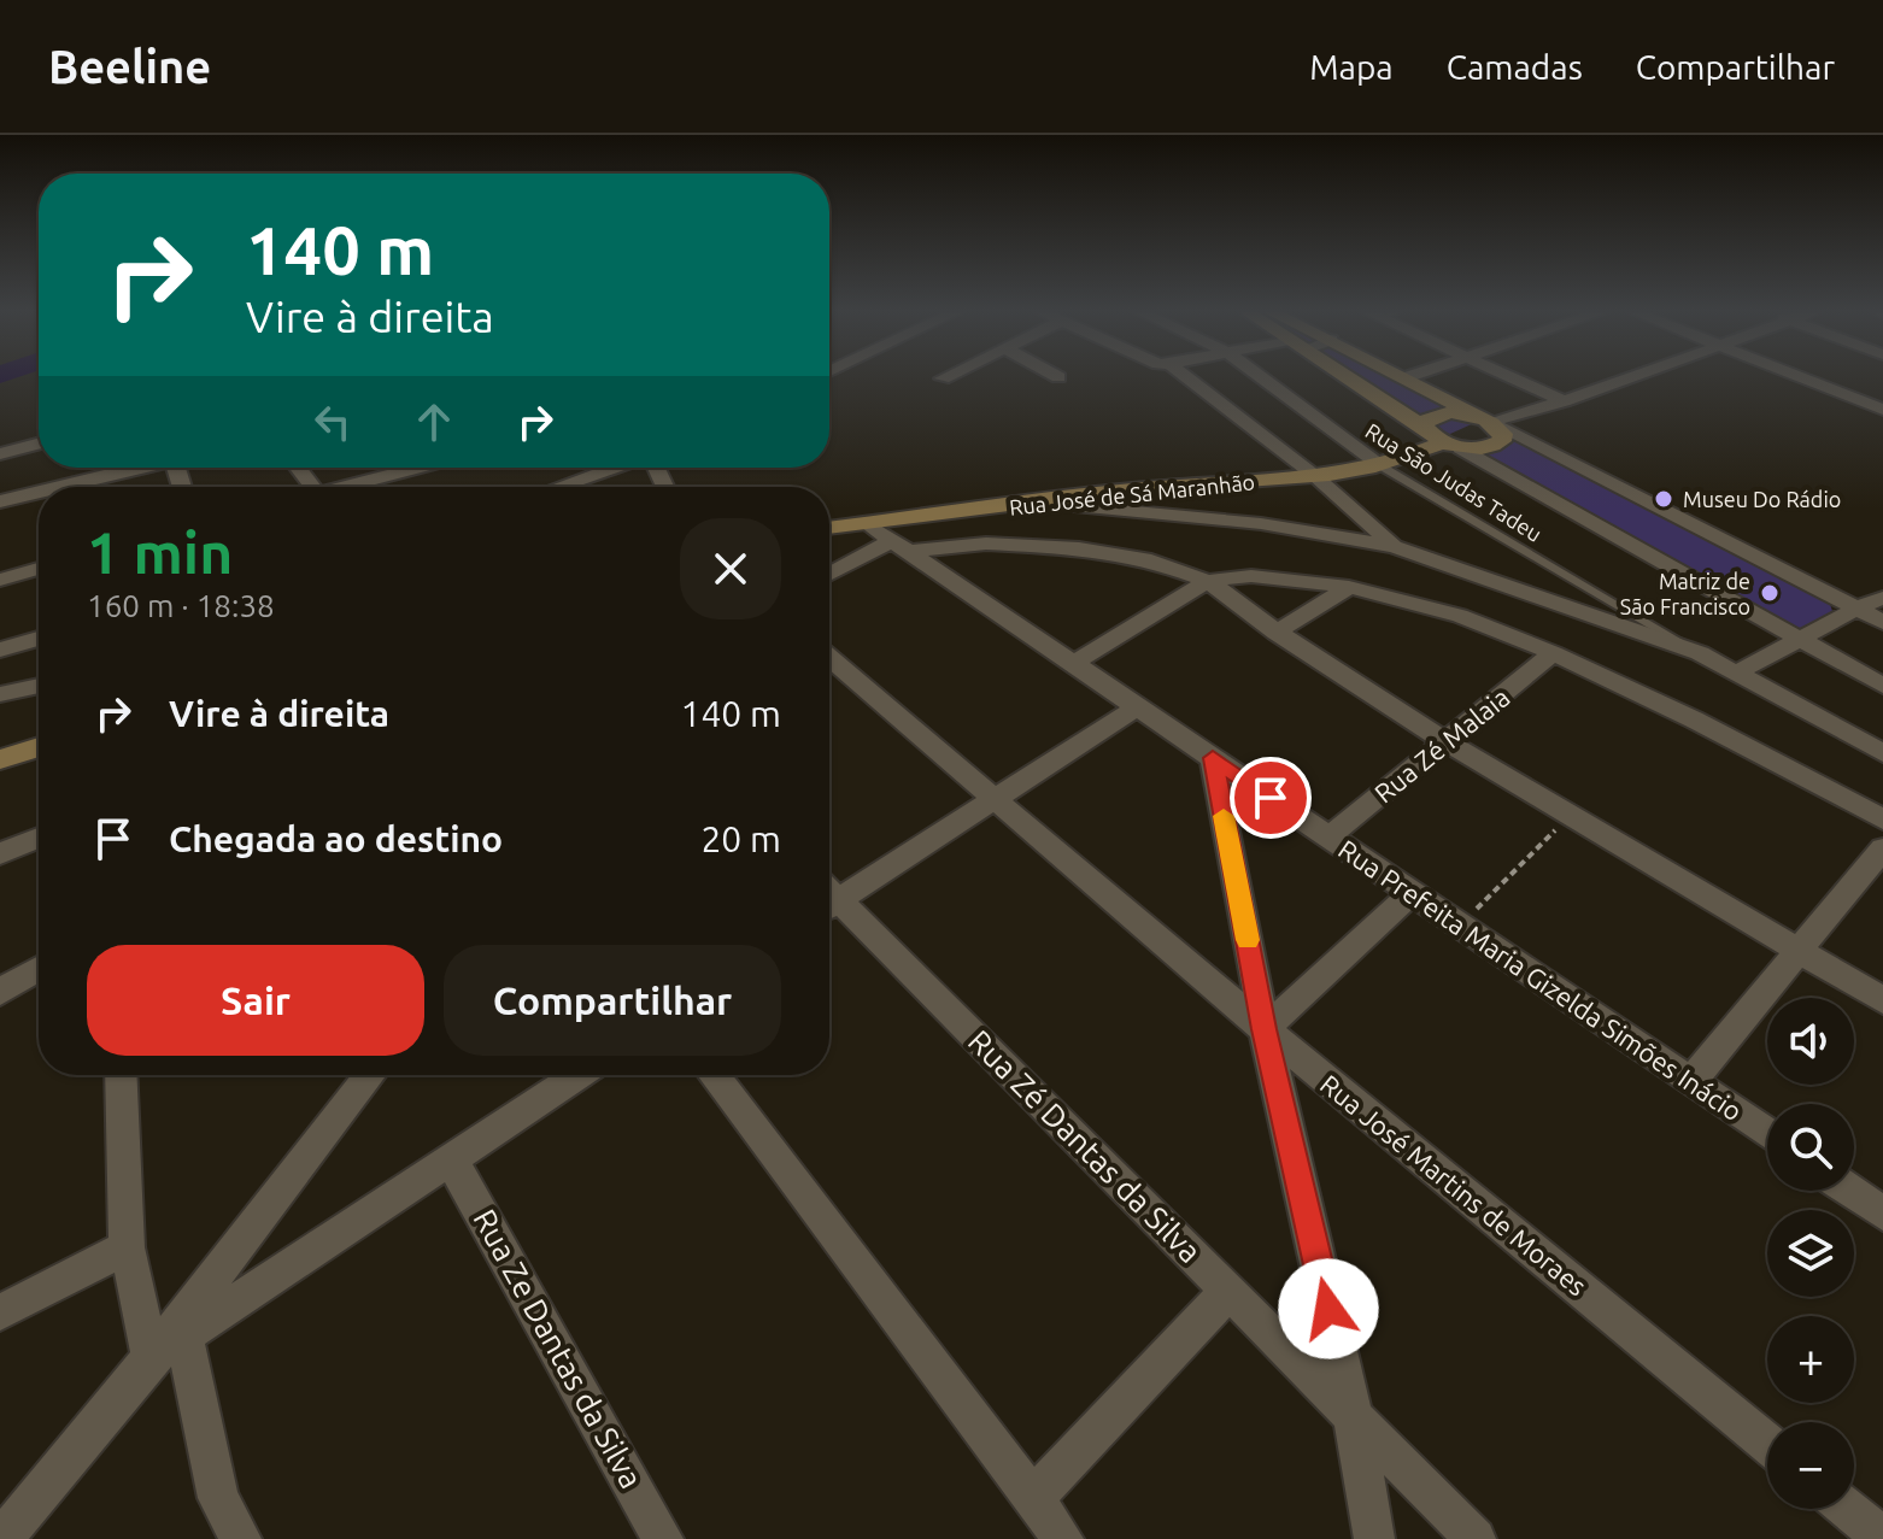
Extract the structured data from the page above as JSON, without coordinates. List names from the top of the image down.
{
  "streets": {
    "street": [
      "Rua São Judas Tadeu",
      "Rua José de Sá Maranhão",
      "Rua Zé Malaia",
      "Rua Prefeita Maria Gizelda Simões Inácio",
      "Rua Zé Dantas da Silva",
      "Rua José Martins de Moraes",
      "Rua Ze Dantas da Silva"
    ]
  },
  "crossings": [
    ["Rua São Judas Tadeu", "Rua José de Sá Maranhão"],
    ["Rua José de Sá Maranhão", "Rua Prefeita Maria Gizelda Simões Inácio"],
    ["Rua Zé Malaia", "Rua Prefeita Maria Gizelda Simões Inácio"]
  ],
  "places": ["Museu Do Rádio", "Matriz de São Francisco"],
  "page": {
    "header": "Beeline",
    "nav": ["Mapa", "Camadas", "Compartilhar"],
    "turn": ["140 m", "Vire à direita"],
    "heading": ["1 min", "160 m · 18:38"],
    "list": [
      {
        "name": "Vire à direita",
        "value": "140 m"
      },
      {
        "name": "Chegada ao destino",
        "value": "20 m"
      }
    ],
    "buttons": ["Sair", "Compartilhar"],
    "map_buttons": ["+", "−"]
  }
}
